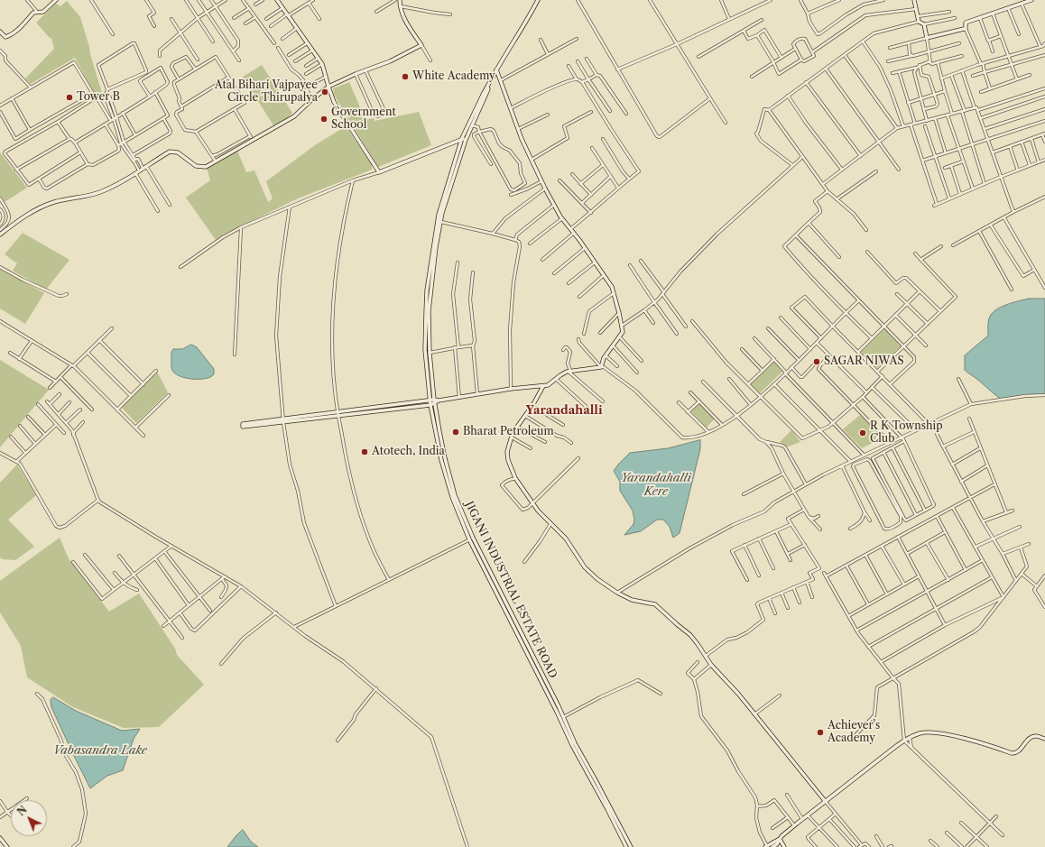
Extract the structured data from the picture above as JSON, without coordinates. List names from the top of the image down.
{
  "streets": {
    "street": ["JIGANI INDUSTRIAL ESTATE ROAD"]
  },
  "districts": ["Yarandahalli"],
  "water": ["Yarandahalli Kere", "Vabasandra Lake"],
  "places": [
    "White Academy",
    "Atal Bihari Vajpayee Circle Thirupalya",
    "Tower B",
    "Government School",
    "SAGAR NIWAS",
    "Bharat Petroleum",
    "R K Township Club",
    "Atotech, India",
    "Achiever's Academy"
  ],
  "north": "top left"
}
